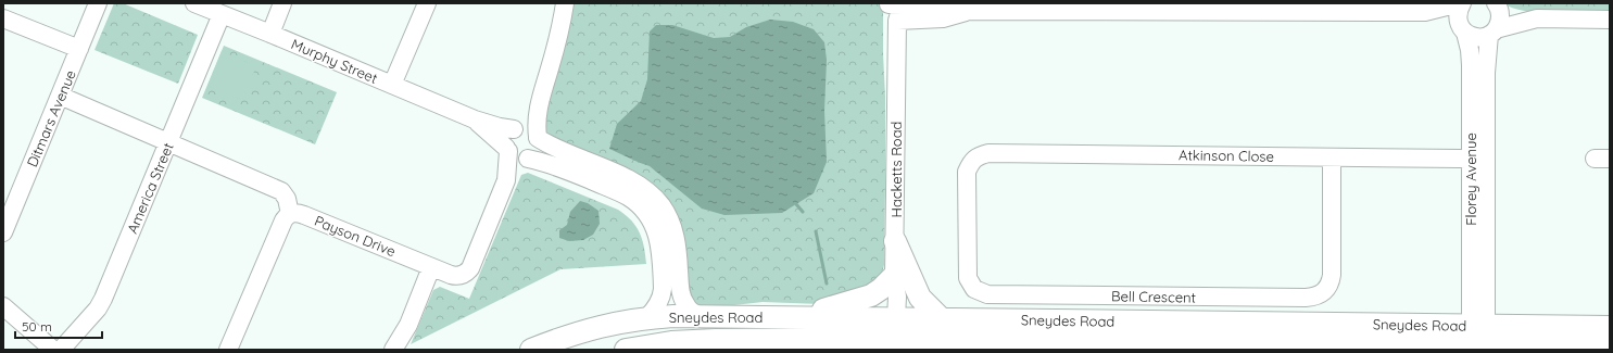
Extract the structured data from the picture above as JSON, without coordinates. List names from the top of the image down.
{
  "streets": {
    "main road": ["Sneydes Road"],
    "street": [
      "Murphy Street",
      "Ditmars Avenue",
      "Atkinson Close",
      "Hacketts Road",
      "Florey Avenue",
      "America Street",
      "Payson Drive",
      "Bell Crescent"
    ]
  },
  "crossings": [
    ["Murphy Street", "America Street"],
    ["Murphy Street", "Payson Drive"],
    ["Atkinson Close", "Florey Avenue"],
    ["Atkinson Close", "Bell Crescent"],
    ["Hacketts Road", "Sneydes Road"],
    ["Florey Avenue", "Sneydes Road"]
  ],
  "scale_bar": "50 m"
}
